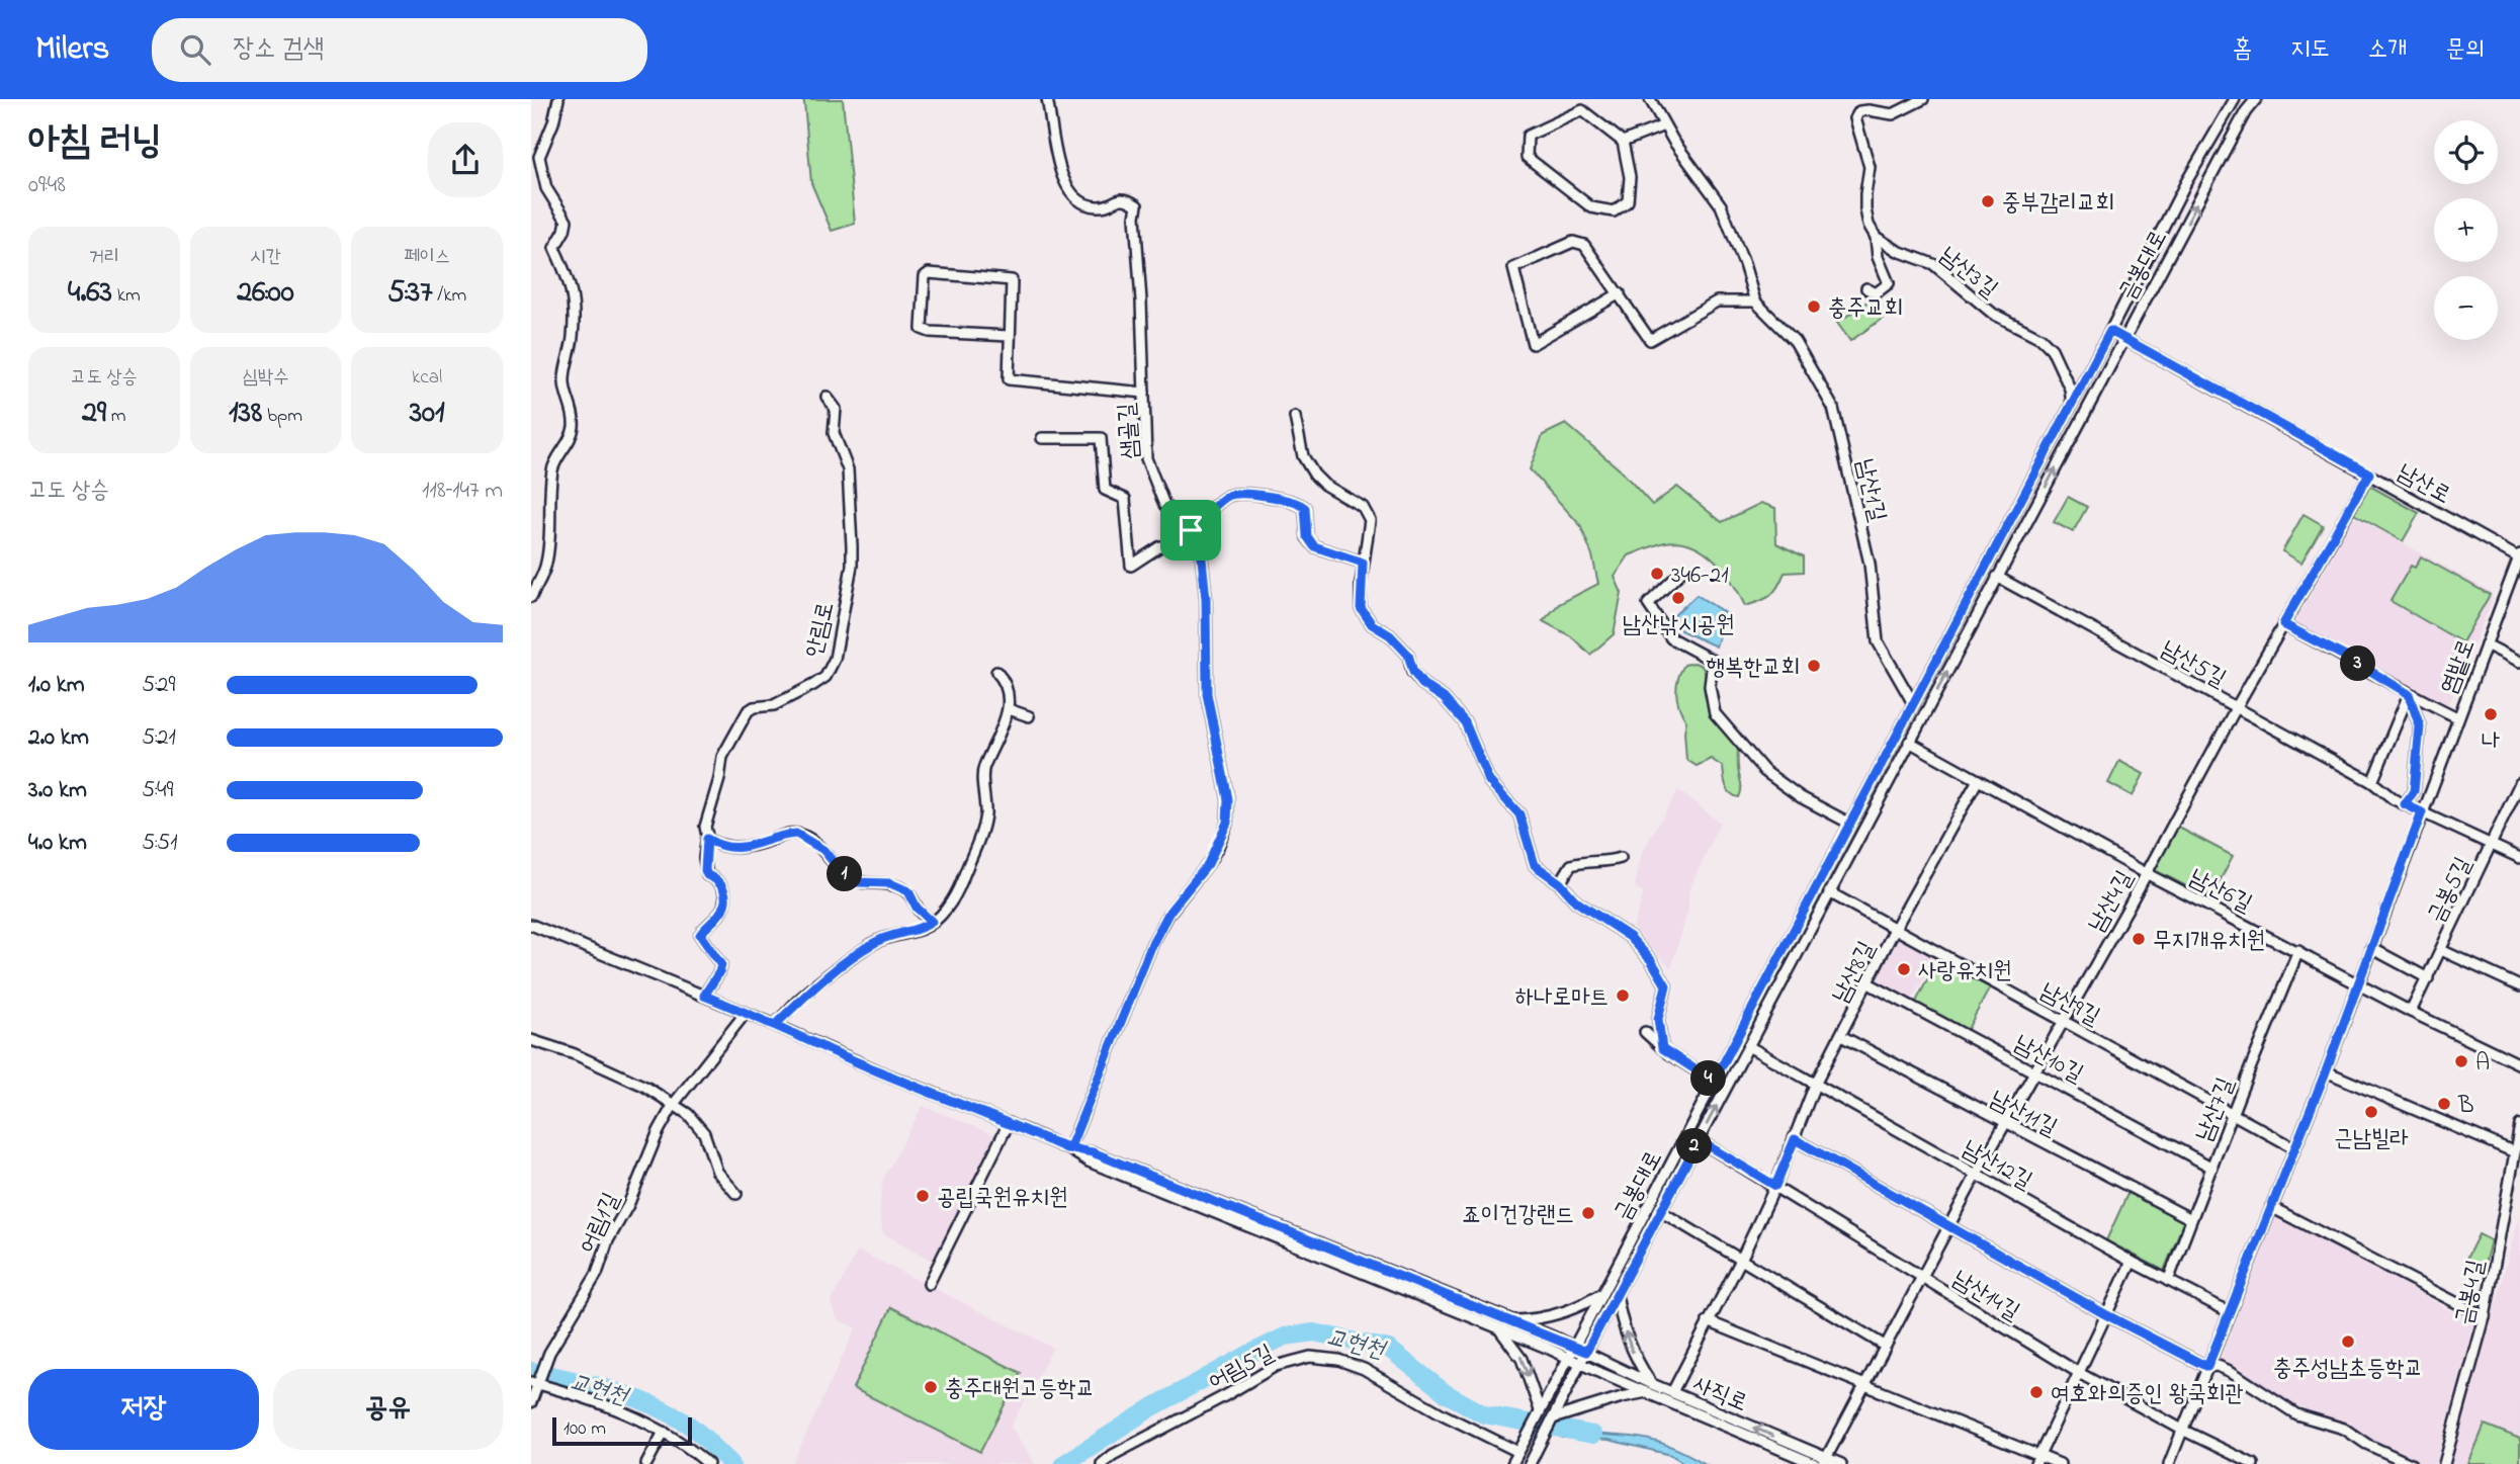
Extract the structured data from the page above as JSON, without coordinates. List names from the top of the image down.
{
  "streets": {
    "street": [
      "금봉대로",
      "남산3길",
      "샘골길",
      "남산로",
      "남산1길",
      "안림로",
      "남산5길",
      "염밭로",
      "남산6길",
      "금봉5길",
      "남산4길",
      "남산8길",
      "남산9길",
      "남산10길",
      "남산7길",
      "남산11길",
      "남산12길",
      "어림1길",
      "금봉4길",
      "남산14길",
      "어림5길",
      "사직로"
    ]
  },
  "crossings": [
    ["금봉대로", "남산3길"],
    ["금봉대로", "남산로"],
    ["금봉대로", "남산1길"],
    ["금봉대로", "남산5길"],
    ["금봉대로", "남산6길"],
    ["금봉대로", "남산9길"],
    ["금봉대로", "남산12길"],
    ["금봉대로", "남산14길"],
    ["금봉대로", "어림5길"],
    ["금봉대로", "사직로"],
    ["남산로", "염밭로"],
    ["남산로", "남산4길"],
    ["남산5길", "염밭로"],
    ["남산5길", "금봉5길"],
    ["남산5길", "남산4길"],
    ["염밭로", "남산6길"],
    ["염밭로", "남산9길"],
    ["염밭로", "남산12길"],
    ["염밭로", "남산14길"],
    ["남산6길", "금봉5길"],
    ["남산6길", "남산4길"],
    ["남산6길", "남산8길"],
    ["남산6길", "남산7길"],
    ["남산4길", "남산9길"],
    ["남산4길", "남산10길"],
    ["남산4길", "남산11길"],
    ["남산4길", "남산12길"],
    ["남산4길", "남산14길"],
    ["남산4길", "사직로"],
    ["남산8길", "남산9길"],
    ["남산8길", "남산10길"],
    ["남산8길", "남산11길"],
    ["남산8길", "남산12길"],
    ["남산8길", "남산14길"],
    ["남산9길", "남산7길"],
    ["남산10길", "남산7길"],
    ["남산7길", "남산11길"],
    ["남산7길", "남산12길"]
  ],
  "water": ["교현천"],
  "places": [
    "중부감리교회",
    "충주교회",
    "346-21",
    "남산낚시공원",
    "행복한교회",
    "나",
    "무지개유치원",
    "사랑유치원",
    "하나로마트",
    "A",
    "B",
    "근남빌라",
    "공립국원유치원",
    "죠이건강랜드",
    "충주성남초등학교",
    "충주대원고등학교",
    "여호와의증인 왕국회관"
  ],
  "scale_bar": "100 m",
  "page": {
    "header": "Milers",
    "search": "장소 검색",
    "nav": [
      "홈",
      "지도",
      "소개",
      "문의"
    ],
    "heading": ["아침 러닝", "09:48"],
    "map_buttons": ["+", "−"],
    "stats": [
      ["거리", "4.63 km"],
      ["시간", "26:00"],
      ["페이스", "5:37 /km"],
      ["고도 상승", "29 m"],
      ["심박수", "138 bpm"],
      ["kcal", "301"]
    ],
    "chart": ["고도 상승", "118–147 m"],
    "pins": [
      "3",
      "1",
      "4",
      "2"
    ],
    "list": [
      {
        "name": "1.0 km",
        "note": "5:29"
      },
      {
        "name": "2.0 km",
        "note": "5:21"
      },
      {
        "name": "3.0 km",
        "note": "5:49"
      },
      {
        "name": "4.0 km",
        "note": "5:51"
      }
    ],
    "buttons": ["저장", "공유"],
    "scale": "100 m"
  }
}
